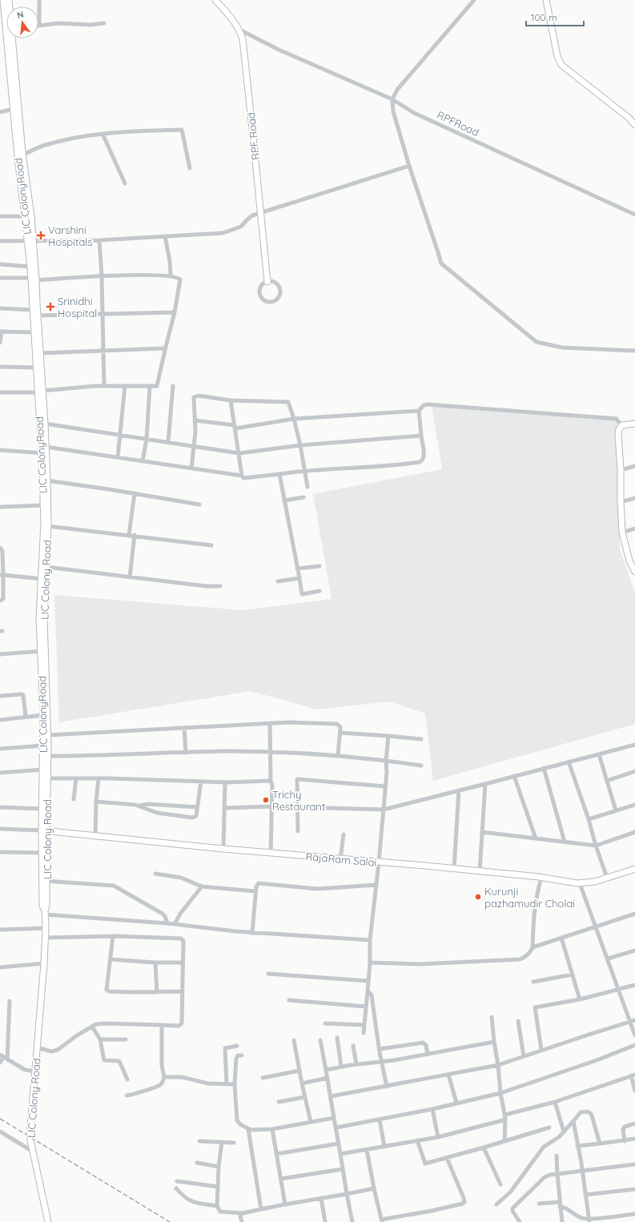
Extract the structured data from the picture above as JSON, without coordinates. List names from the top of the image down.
{
  "streets": {
    "main road": [
      "RPF Road",
      "LIC ColonyRoad",
      "LIC Colony Road",
      "RajaRam Salai"
    ],
    "street": ["RPFRoad"]
  },
  "crossings": [
    ["RPFRoad", "RPF Road"],
    ["LIC ColonyRoad", "LIC Colony Road"],
    ["LIC ColonyRoad", "RajaRam Salai"],
    ["LIC Colony Road", "RajaRam Salai"]
  ],
  "places": {
    "health": ["Varshini Hospitals", "Srinidhi Hospital"],
    "other": ["Trichy Restaurant", "Kurunji pazhamudir Cholai"]
  },
  "scale_bar": "100 m",
  "north": "top"
}
